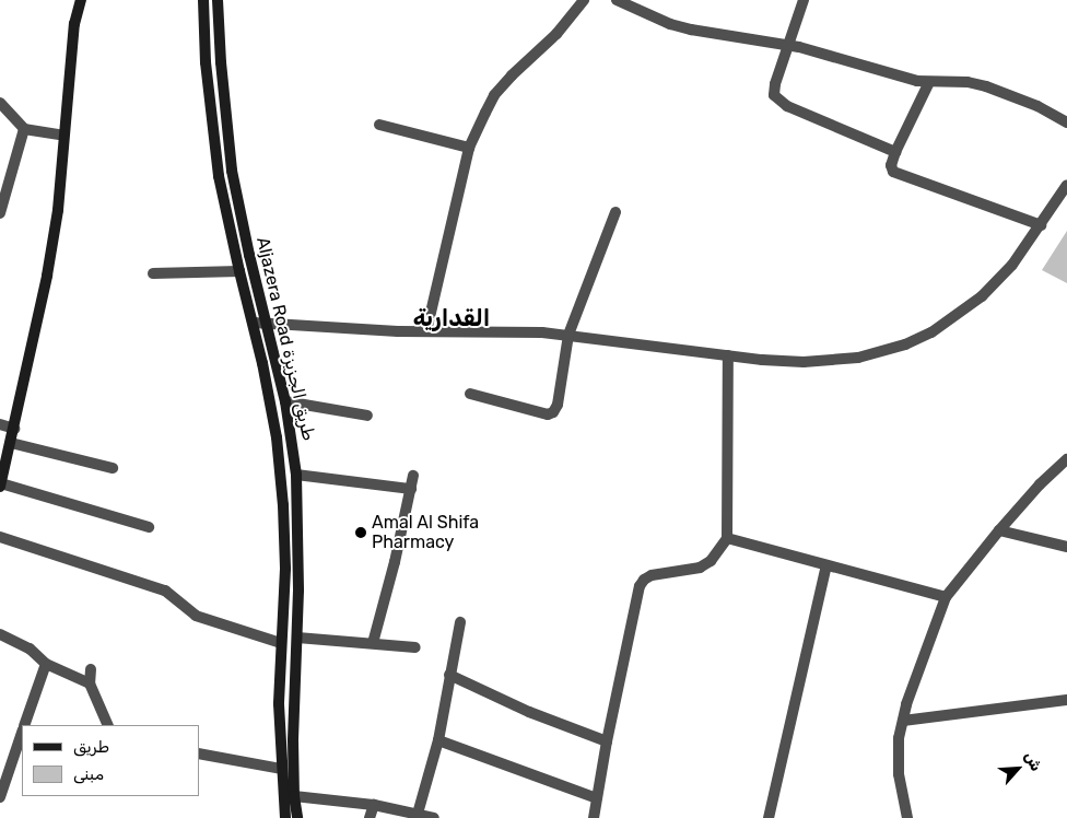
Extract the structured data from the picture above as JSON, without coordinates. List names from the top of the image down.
{
  "streets": {
    "main road": ["Aljazera Road طريق الجزيزة"]
  },
  "districts": ["القدارية"],
  "places": ["Amal Al Shifa Pharmacy"],
  "legend": ["طريق", "مبنى"],
  "north": "top right"
}
